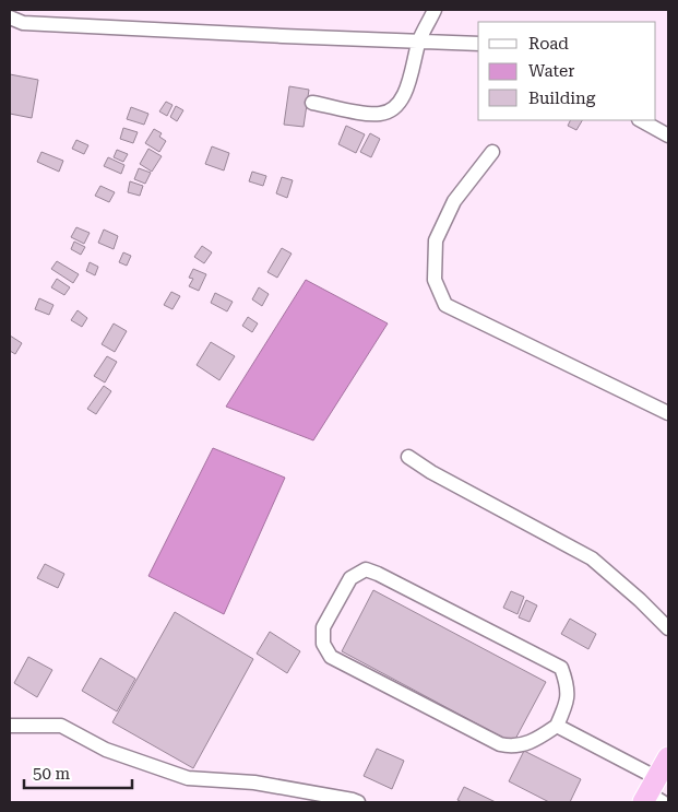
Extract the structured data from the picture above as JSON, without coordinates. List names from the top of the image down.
{
  "legend": ["Road", "Water", "Building"],
  "scale_bar": "50 m"
}
